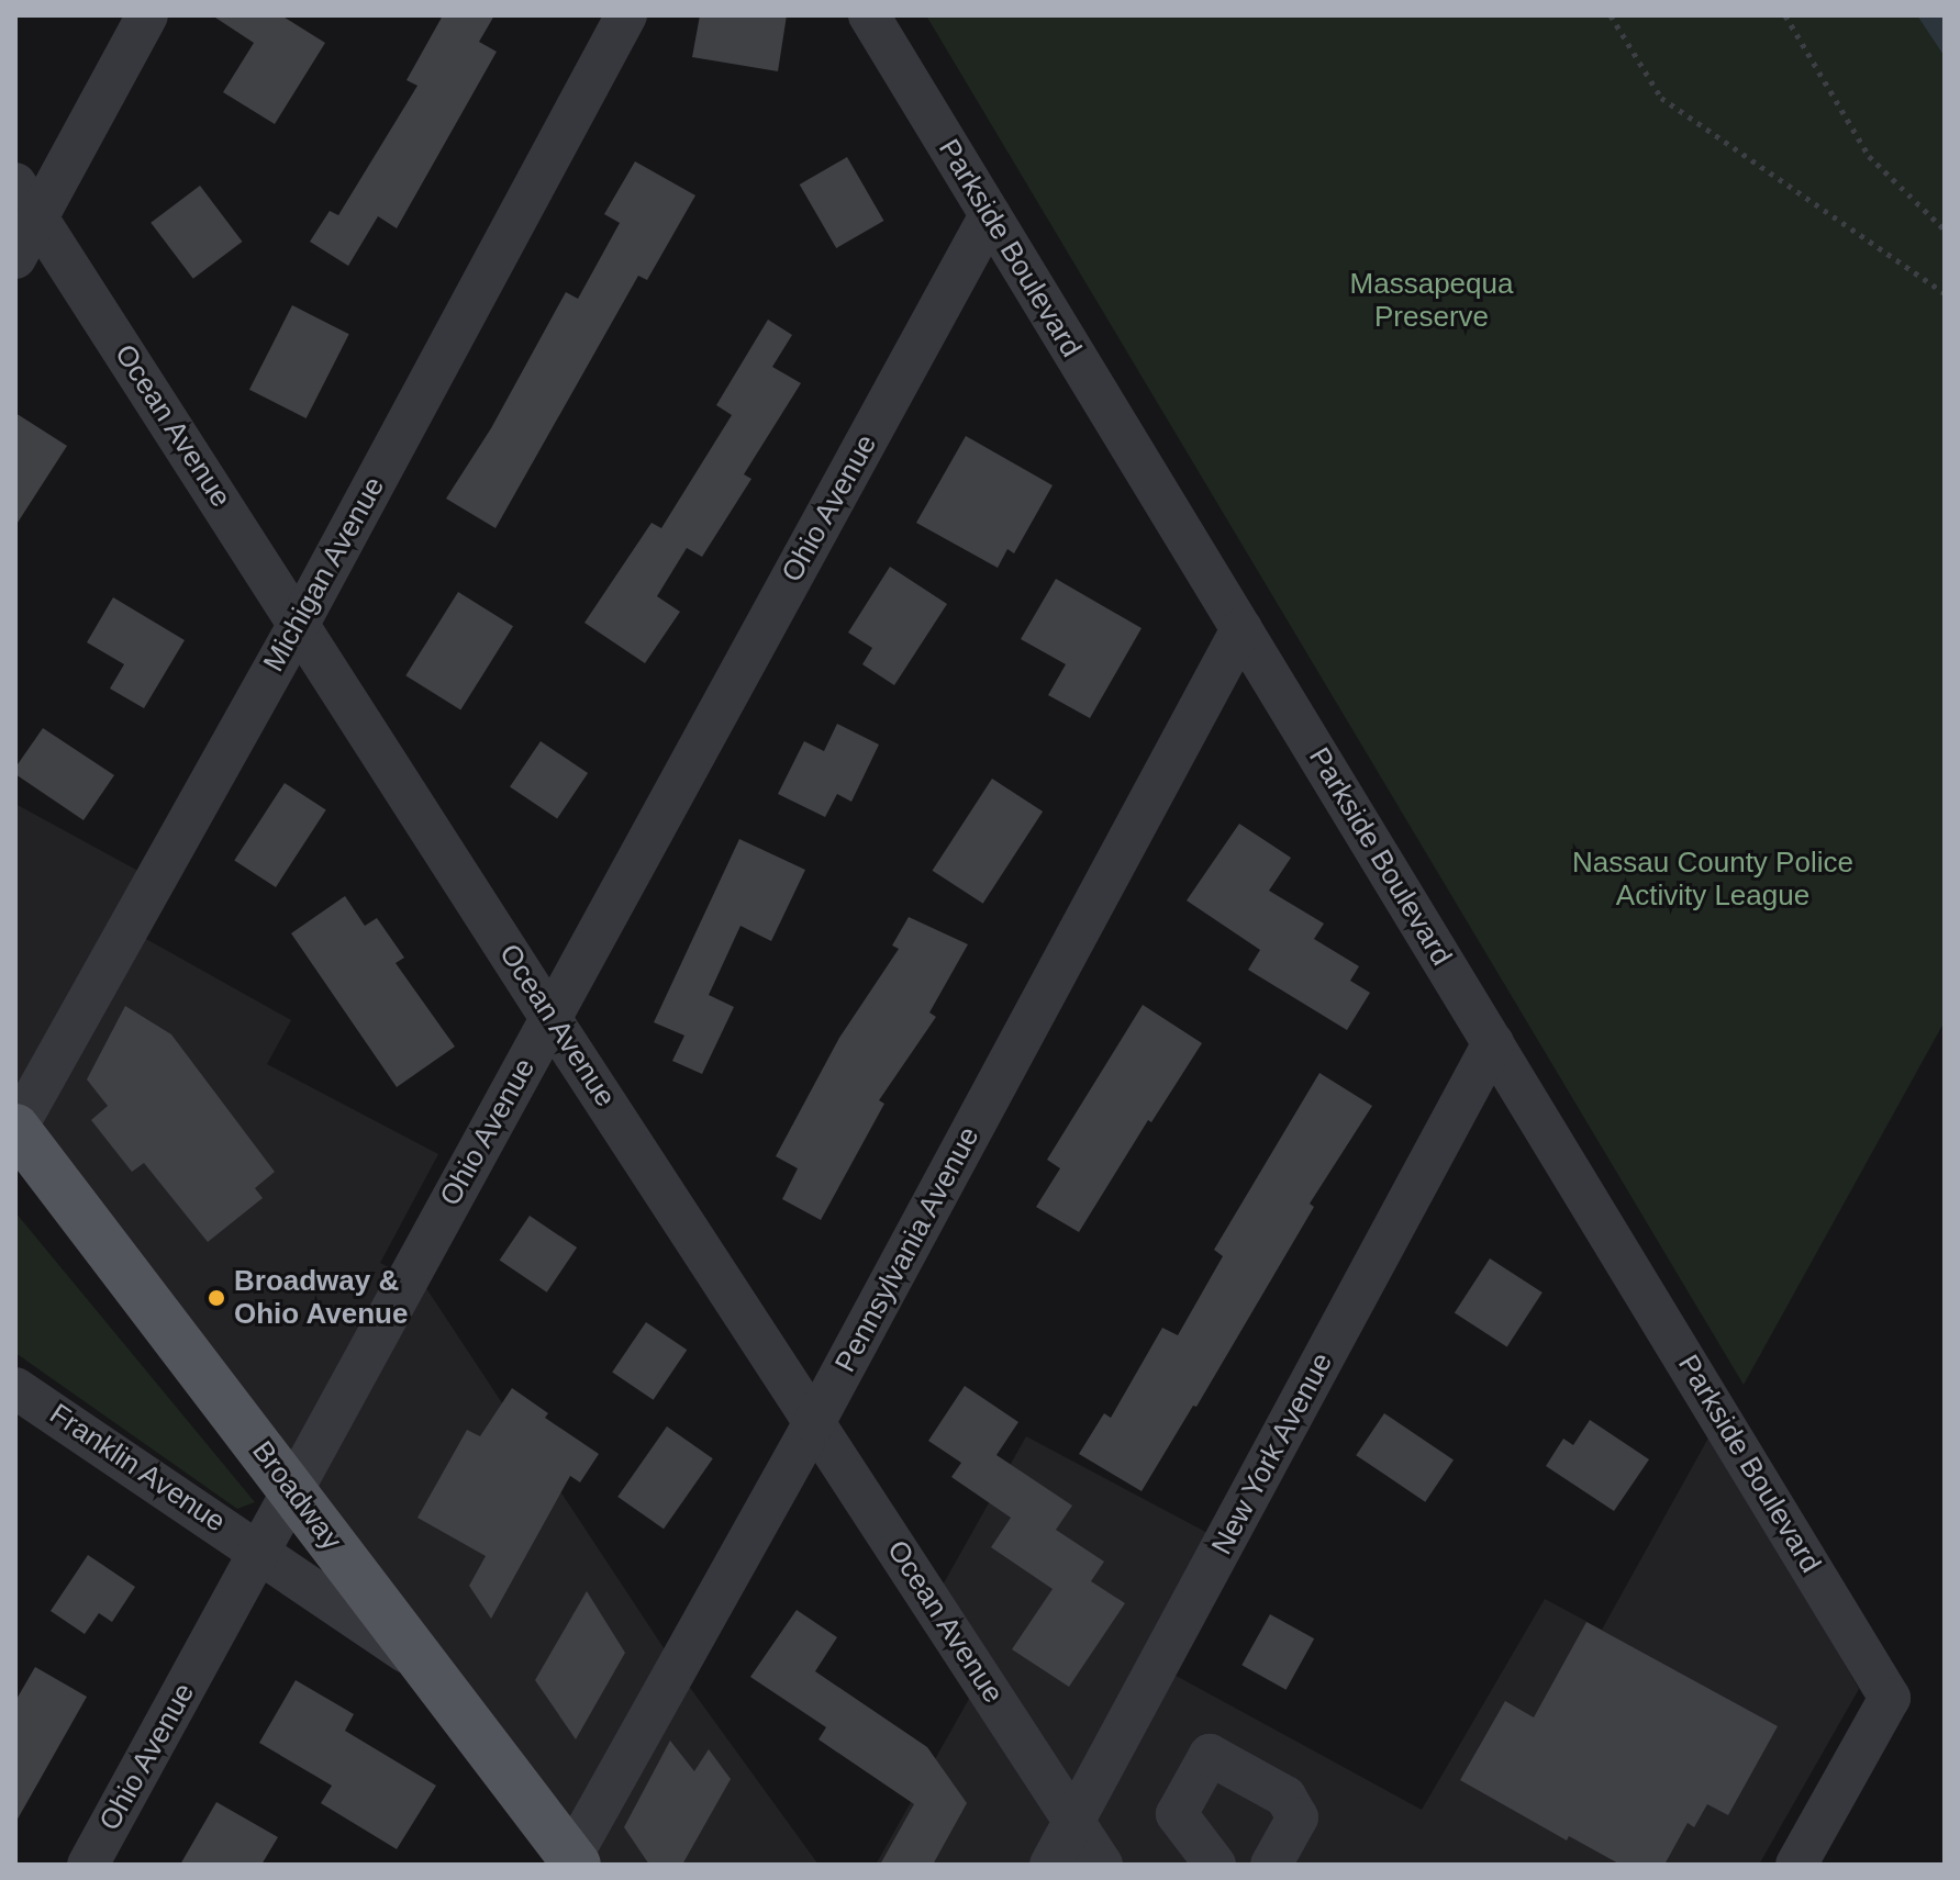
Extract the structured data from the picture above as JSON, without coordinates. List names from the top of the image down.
{
  "streets": {
    "main road": ["Broadway"],
    "street": [
      "Parkside Boulevard",
      "Ocean Avenue",
      "Ohio Avenue",
      "Michigan Avenue",
      "Pennsylvania Avenue",
      "New York Avenue",
      "Franklin Avenue"
    ]
  },
  "crossings": [
    ["Parkside Boulevard", "Ohio Avenue"],
    ["Parkside Boulevard", "Pennsylvania Avenue"],
    ["Parkside Boulevard", "New York Avenue"],
    ["Ocean Avenue", "Ohio Avenue"],
    ["Ocean Avenue", "Michigan Avenue"],
    ["Ocean Avenue", "Pennsylvania Avenue"],
    ["Ocean Avenue", "New York Avenue"],
    ["Ohio Avenue", "Franklin Avenue"],
    ["Ohio Avenue", "Broadway"],
    ["Michigan Avenue", "Broadway"],
    ["Pennsylvania Avenue", "Broadway"],
    ["Franklin Avenue", "Broadway"]
  ],
  "parks": ["Massapequa Preserve", "Nassau County Police Activity League"],
  "places": ["Broadway & Ohio Avenue"]
}
